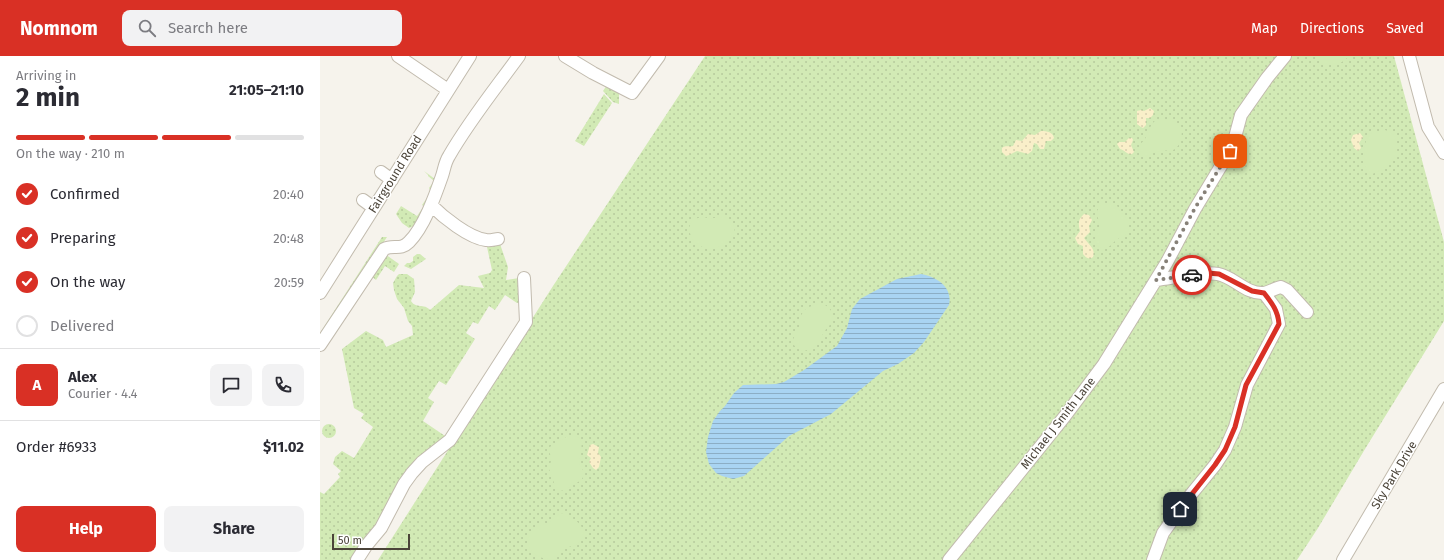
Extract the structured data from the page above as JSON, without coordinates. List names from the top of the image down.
{
  "streets": {
    "street": ["Fairground Road", "Michael J Smith Lane", "Sky Park Drive"]
  },
  "scale_bar": "50 m",
  "page": {
    "header": "Nomnom",
    "search": "Search here",
    "nav": ["Map", "Directions", "Saved"],
    "heading": ["2 min", "Arriving in", "21:05–21:10"],
    "panel": [
      "Alex",
      "Courier · 4.4",
      "Order #6933",
      "$11.02"
    ],
    "bar": "On the way · 210 m",
    "list": [
      ["Confirmed", "20:40"],
      ["Preparing", "20:48"],
      ["On the way", "20:59"],
      "Delivered"
    ],
    "round": "A",
    "buttons": ["Help", "Share"],
    "scale": "50 m"
  }
}
